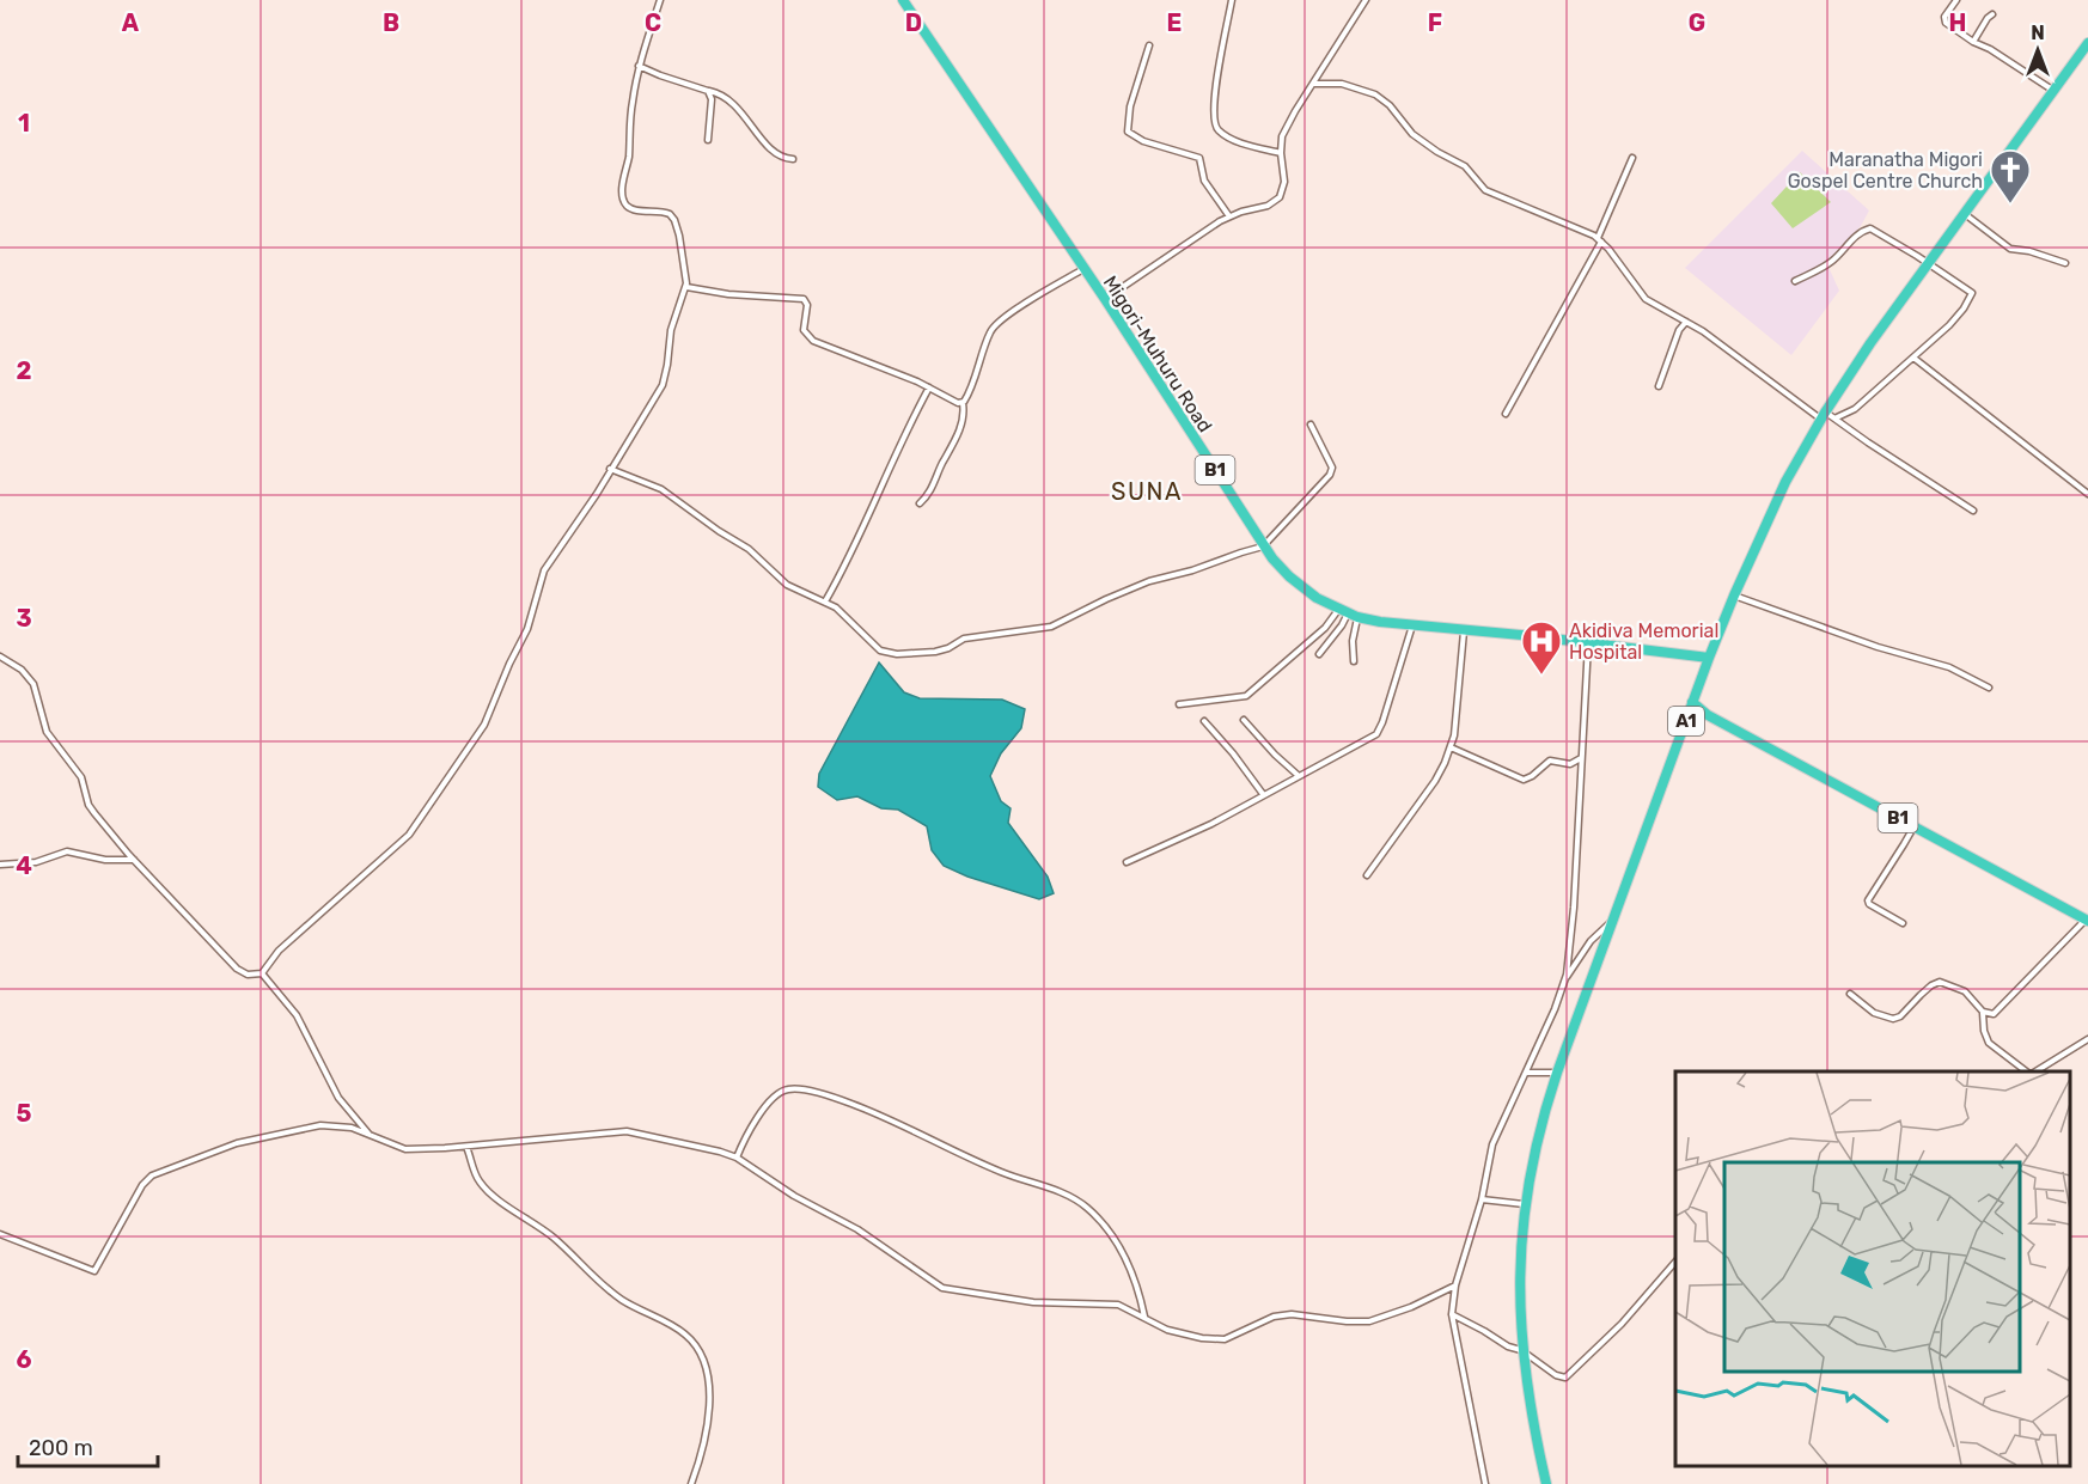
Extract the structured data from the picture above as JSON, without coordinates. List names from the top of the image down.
{
  "streets": {
    "highway": ["Migori-Muhuru Road", "B1", "A1"]
  },
  "crossings": [
    ["Migori-Muhuru Road", "A1"],
    ["B1", "A1"]
  ],
  "districts": ["SUNA"],
  "places": {
    "church": ["Maranatha Migori Gospel Centre Church"],
    "hospital": ["Akidiva Memorial Hospital"]
  },
  "scale_bar": "200 m",
  "north": "top",
  "grid": {
    "columns": [
      "A",
      "B",
      "C",
      "D",
      "E",
      "F",
      "G",
      "H"
    ],
    "rows": [
      "1",
      "2",
      "3",
      "4",
      "5",
      "6"
    ]
  }
}
